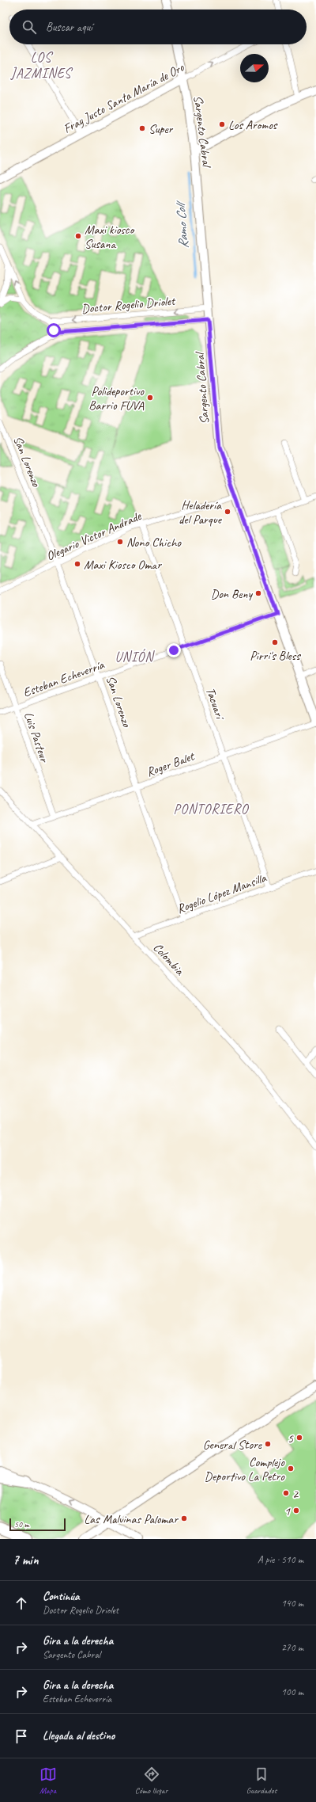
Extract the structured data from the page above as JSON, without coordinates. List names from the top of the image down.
{
  "streets": {
    "main road": ["Fray Justo Santa María de Oro", "Sargento Cabral"],
    "street": [
      "Doctor Rogelio Driolet",
      "San Lorenzo",
      "Olegario Victor Andrade",
      "Esteban Echeverría",
      "Tacuarí",
      "Luis Pasteur",
      "Roger Balet",
      "Rogelio López Mansilla",
      "Colombia"
    ]
  },
  "crossings": [
    ["Fray Justo Santa María de Oro", "Sargento Cabral"],
    ["Sargento Cabral", "Doctor Rogelio Driolet"],
    ["Sargento Cabral", "Olegario Victor Andrade"],
    ["Sargento Cabral", "Esteban Echeverría"],
    ["Sargento Cabral", "Roger Balet"],
    ["San Lorenzo", "Olegario Victor Andrade"],
    ["San Lorenzo", "Esteban Echeverría"],
    ["San Lorenzo", "Roger Balet"],
    ["San Lorenzo", "Rogelio López Mansilla"],
    ["Olegario Victor Andrade", "Tacuarí"],
    ["Esteban Echeverría", "Tacuarí"],
    ["Esteban Echeverría", "Luis Pasteur"],
    ["Tacuarí", "Roger Balet"],
    ["Tacuarí", "Rogelio López Mansilla"],
    ["Luis Pasteur", "Roger Balet"],
    ["Roger Balet", "Colombia"],
    ["Rogelio López Mansilla", "Colombia"]
  ],
  "districts": ["LOS JAZMINES", "UNIÓN", "PONTORIERO"],
  "water": ["Ramo Coll"],
  "places": [
    "Los Aromos",
    "Super",
    "Maxi kiosco Susana",
    "Polideportivo Barrio FUVA",
    "Heladería del Parque",
    "Nono Chicho",
    "Maxi Kiosco Omar",
    "Don Beny",
    "Pirri's Bless",
    "5",
    "General Store",
    "Complejo Deportivo La Petro",
    "2",
    "1",
    "Las Malvinas Palomar"
  ],
  "scale_bar": "50 m",
  "north": "right",
  "page": {
    "search": "Buscar aquí",
    "scale": "50 m",
    "heading": ["7 min", "A pie · 510 m"],
    "list": [
      ["Continúa", "Doctor Rogelio Driolet", "140 m"],
      ["Gira a la derecha", "Sargento Cabral", "270 m"],
      ["Gira a la derecha", "Esteban Echeverría", "100 m"],
      "Llegada al destino"
    ],
    "nav": ["Mapa", "Cómo llegar", "Guardados"]
  }
}
